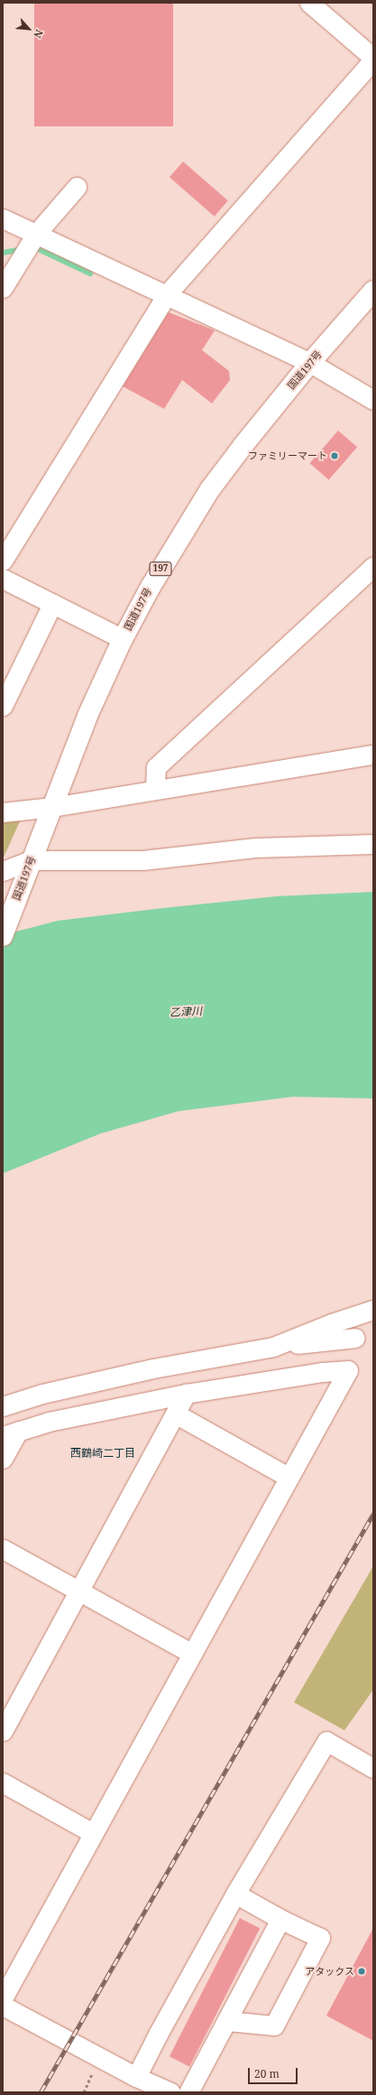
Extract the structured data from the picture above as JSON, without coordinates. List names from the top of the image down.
{
  "streets": {
    "highway": ["国道197号", "197"]
  },
  "districts": ["西鶴崎二丁目"],
  "water": ["乙津川"],
  "places": ["ファミリーマート", "アタックス"],
  "scale_bar": "20 m",
  "north": "bottom right"
}
